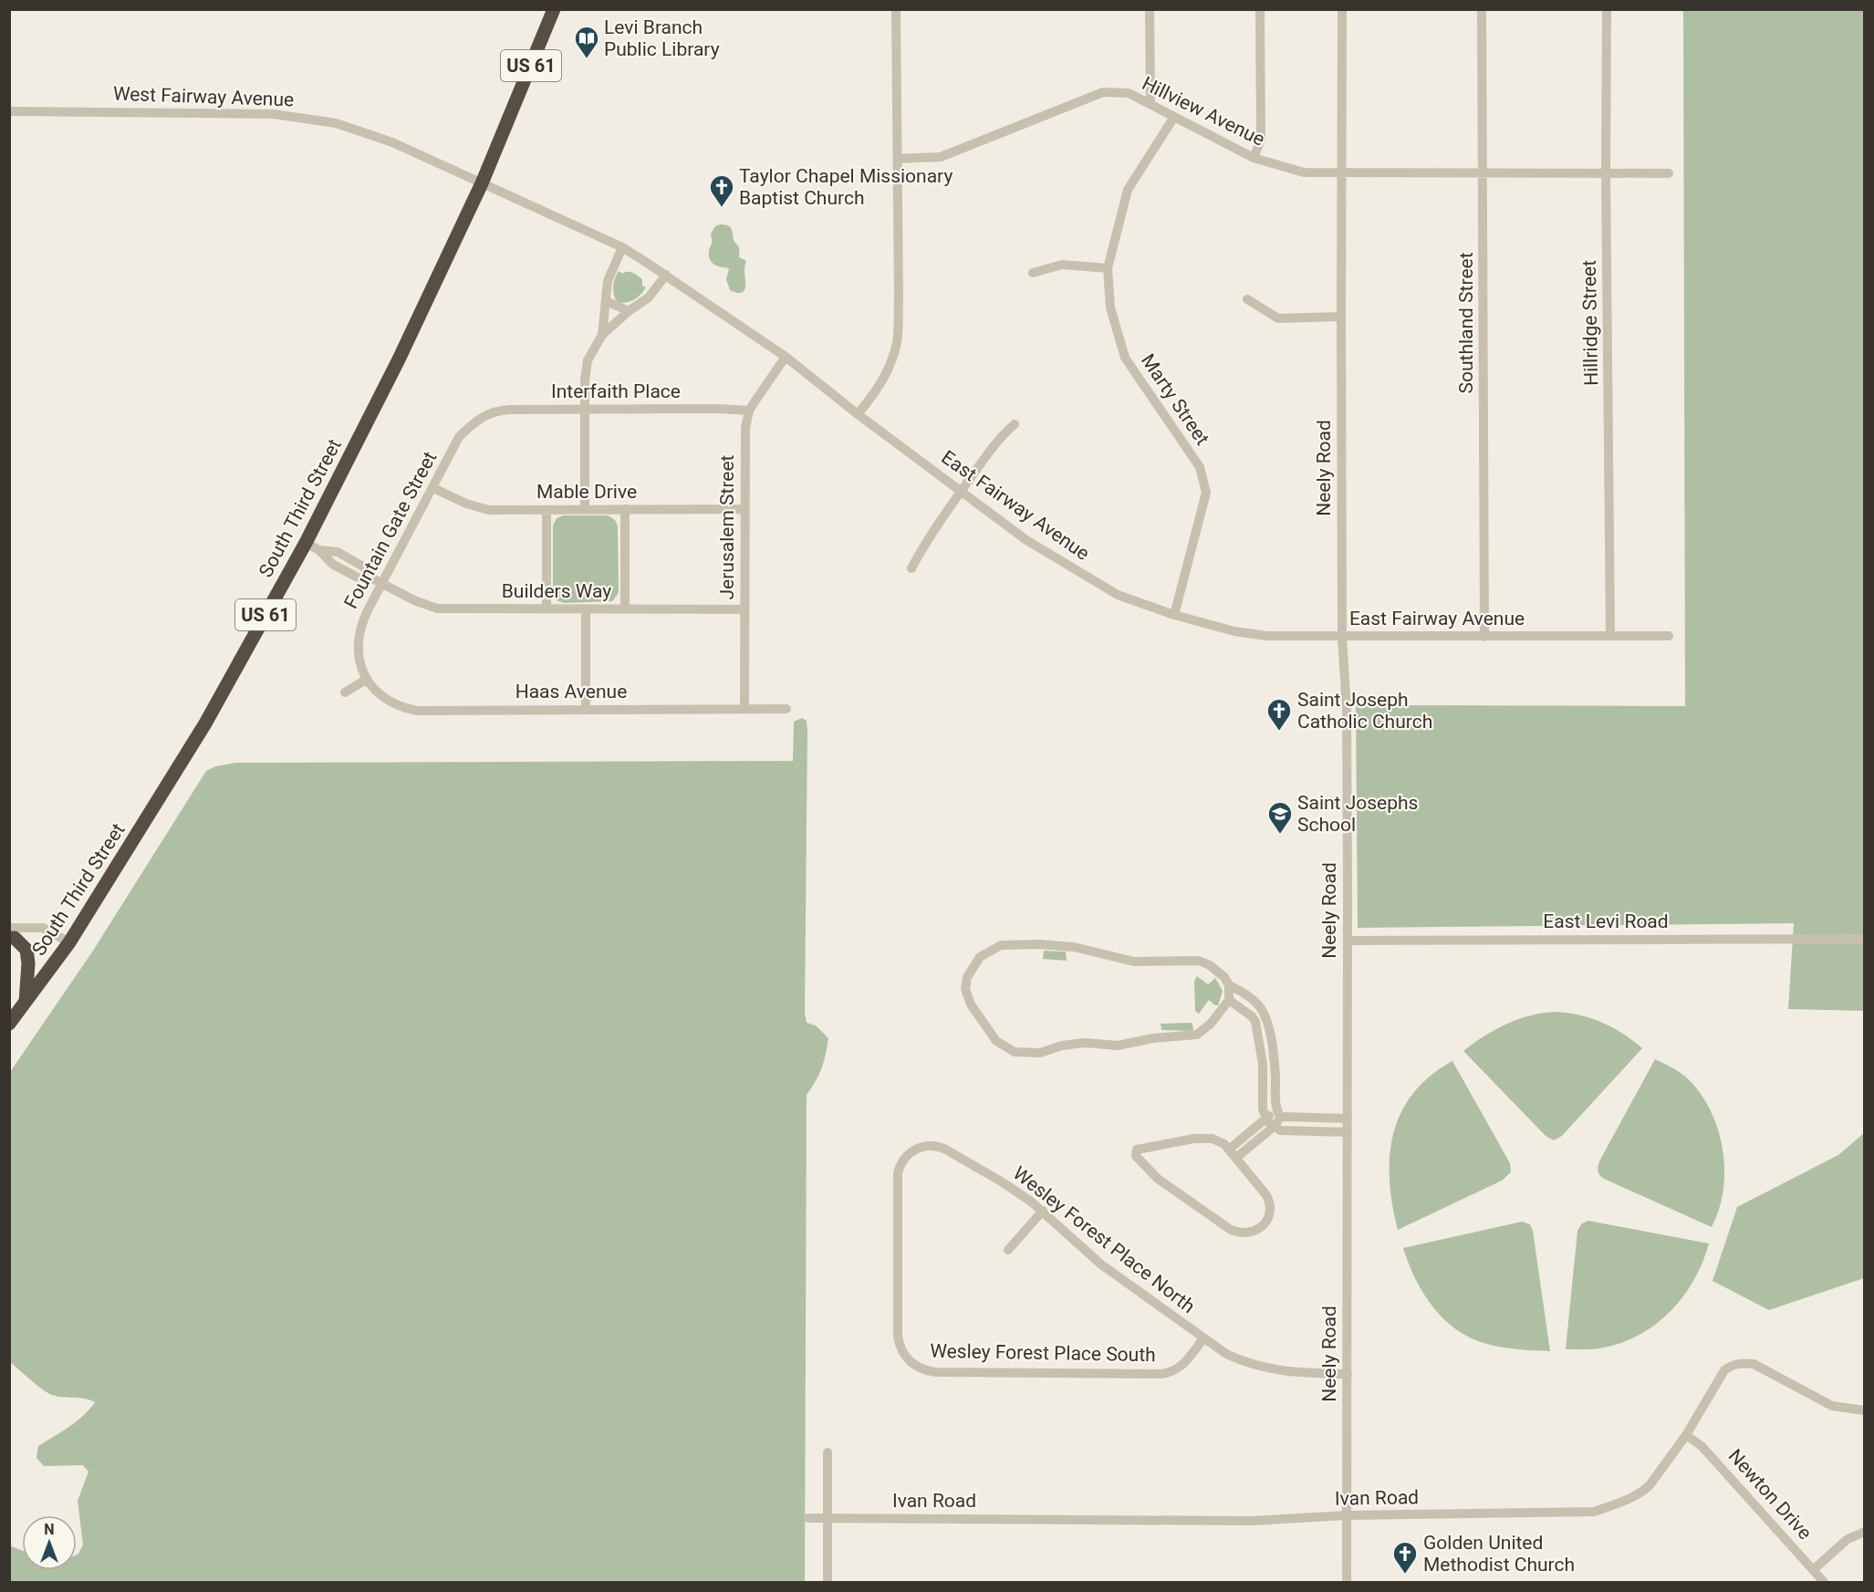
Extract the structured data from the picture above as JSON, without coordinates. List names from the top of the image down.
{
  "streets": {
    "highway": ["US 61", "South Third Street"],
    "street": [
      "West Fairway Avenue",
      "Hillview Avenue",
      "Southland Street",
      "Hillridge Street",
      "Interfaith Place",
      "Marty Street",
      "Neely Road",
      "Mable Drive",
      "East Fairway Avenue",
      "Jerusalem Street",
      "Fountain Gate Street",
      "Builders Way",
      "Haas Avenue",
      "East Levi Road",
      "Wesley Forest Place North",
      "Wesley Forest Place South",
      "Newton Drive",
      "Ivan Road"
    ]
  },
  "crossings": [
    ["West Fairway Avenue", "East Fairway Avenue"],
    ["West Fairway Avenue", "South Third Street"],
    ["Hillview Avenue", "Southland Street"],
    ["Hillview Avenue", "Hillridge Street"],
    ["Hillview Avenue", "Marty Street"],
    ["Hillview Avenue", "Neely Road"],
    ["Southland Street", "East Fairway Avenue"],
    ["Hillridge Street", "East Fairway Avenue"],
    ["Interfaith Place", "Jerusalem Street"],
    ["Interfaith Place", "Fountain Gate Street"],
    ["Marty Street", "East Fairway Avenue"],
    ["Neely Road", "East Fairway Avenue"],
    ["Neely Road", "East Levi Road"],
    ["Neely Road", "Wesley Forest Place North"],
    ["Neely Road", "Ivan Road"],
    ["Mable Drive", "Jerusalem Street"],
    ["Mable Drive", "Fountain Gate Street"],
    ["East Fairway Avenue", "South Third Street"],
    ["East Fairway Avenue", "Jerusalem Street"],
    ["South Third Street", "Builders Way"],
    ["Jerusalem Street", "Builders Way"],
    ["Jerusalem Street", "Haas Avenue"],
    ["Fountain Gate Street", "Builders Way"],
    ["Fountain Gate Street", "Haas Avenue"],
    ["Wesley Forest Place North", "Wesley Forest Place South"],
    ["Newton Drive", "Ivan Road"]
  ],
  "places": {
    "library": ["Levi Branch Public Library"],
    "church": ["Taylor Chapel Missionary Baptist Church", "Saint Joseph Catholic Church", "Golden United Methodist Church"],
    "school or university": ["Saint Josephs School"]
  },
  "north": "top"
}
